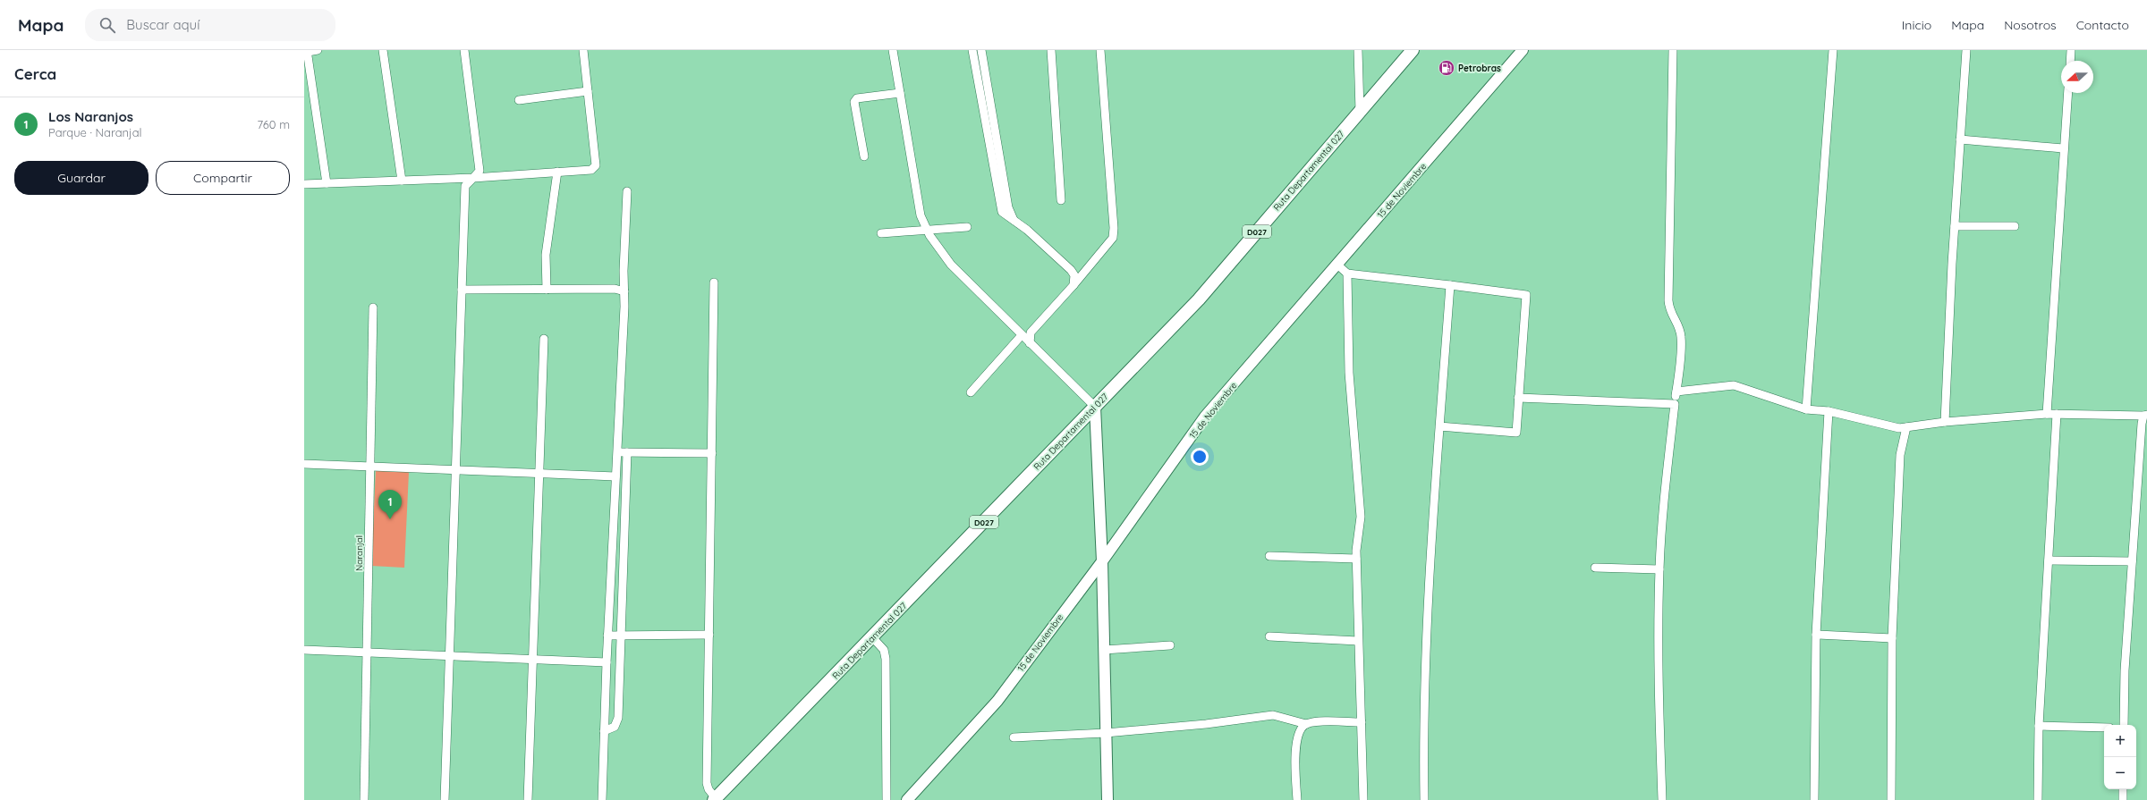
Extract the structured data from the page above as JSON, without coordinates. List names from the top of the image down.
{
  "streets": {
    "main road": ["Ruta Departamental 027", "D027"],
    "street": ["15 de Noviembre", "Naranjal"]
  },
  "places": {
    "fuel station": ["Petrobras"]
  },
  "north": "left",
  "page": {
    "header": "Mapa",
    "search": "Buscar aquí",
    "nav": [
      "Inicio",
      "Mapa",
      "Nosotros",
      "Contacto"
    ],
    "heading": "Cerca",
    "list": [
      {
        "mark": "1",
        "name": "Los Naranjos",
        "note": "Parque · Naranjal",
        "value": "760 m"
      }
    ],
    "buttons": ["Guardar", "Compartir"],
    "pins": "1",
    "map_buttons": ["+", "−"]
  }
}
